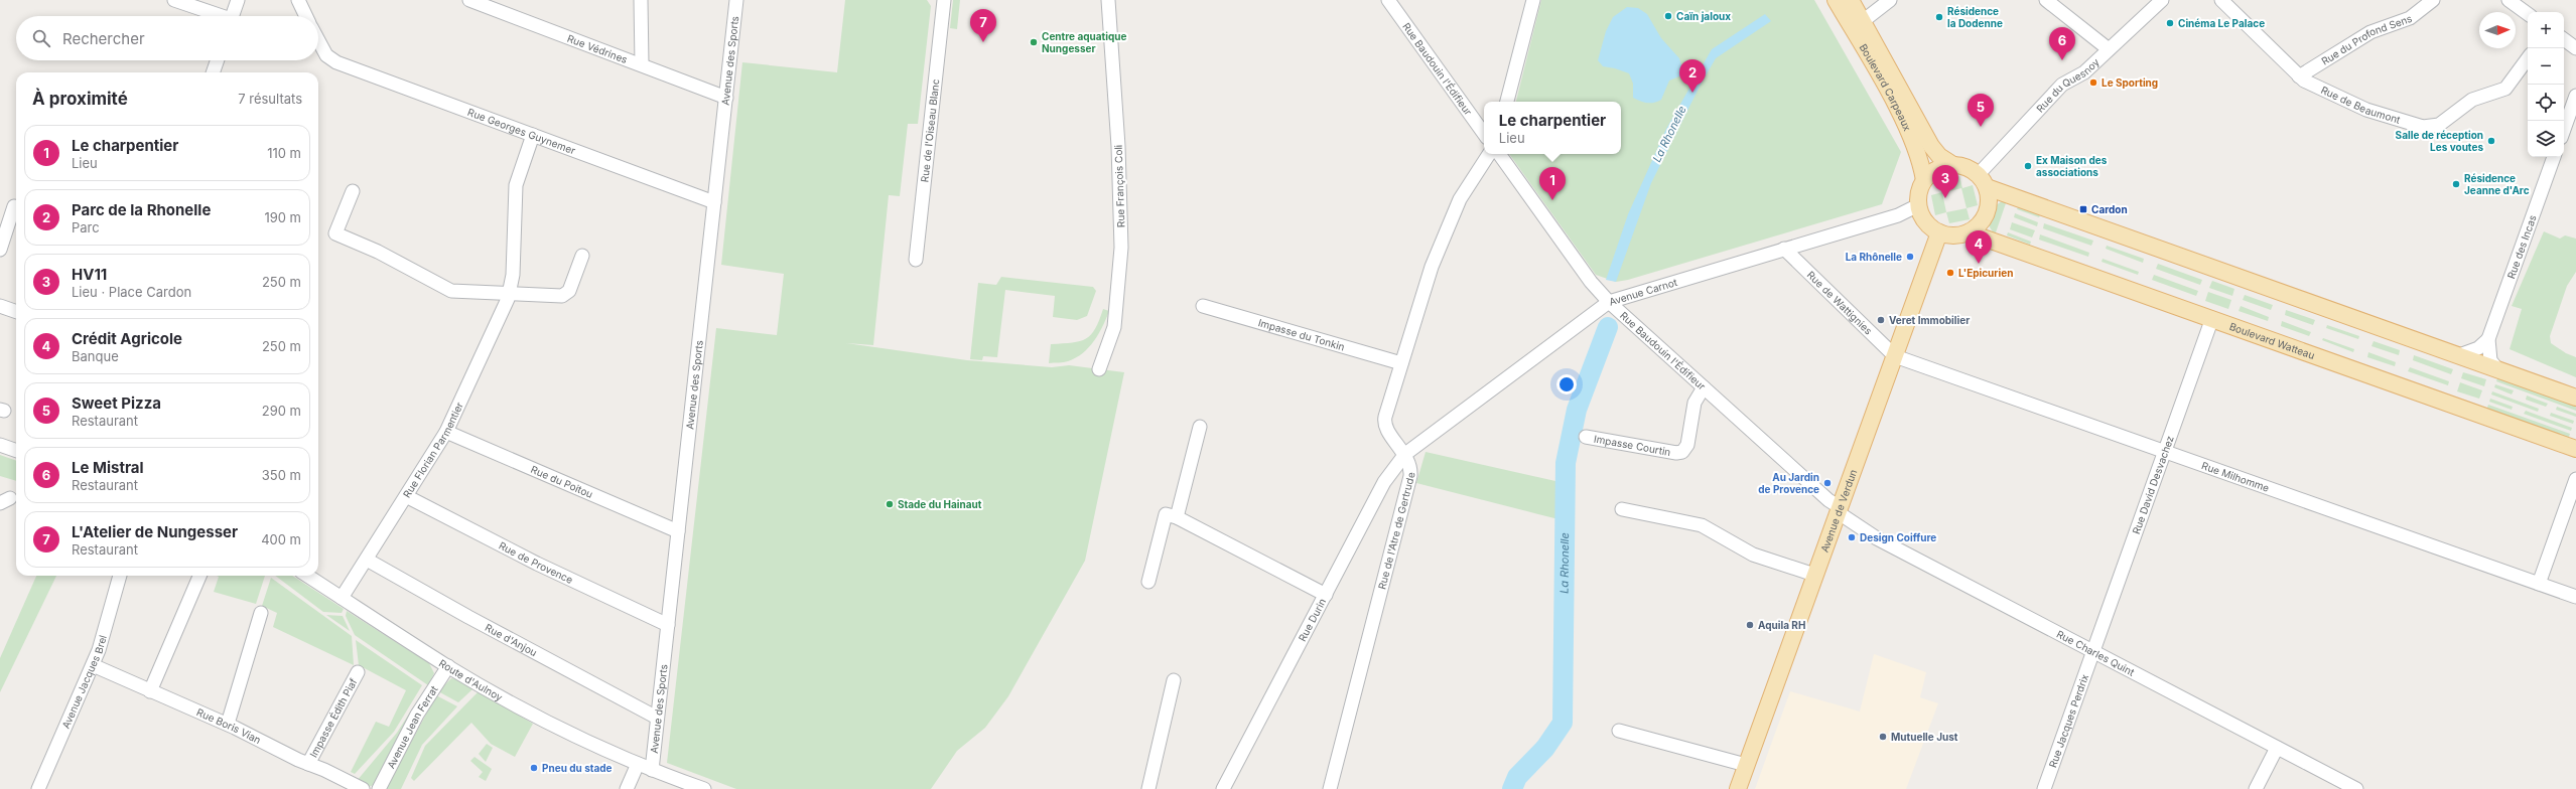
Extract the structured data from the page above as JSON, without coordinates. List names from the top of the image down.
{
  "streets": {
    "main road": ["Boulevard Carpeaux", "Boulevard Watteau", "Avenue de Verdun"],
    "street": [
      "Rue du Profond Sens",
      "Rue Védrines",
      "Avenue des Sports",
      "Rue Baudouin l'Édifieur",
      "Rue du Quesnoy",
      "Rue de Beaumont",
      "Rue de l'Oiseau Blanc",
      "Rue Georges Guynemer",
      "Rue François Coli",
      "Rue des Incas",
      "Avenue Carnot",
      "Rue de Wattignies",
      "Impasse du Tonkin",
      "Impasse Courtin",
      "Rue Florian Parmentier",
      "Rue Milhomme",
      "Rue du Poitou",
      "Rue David Desvachez",
      "Rue de l'Atre de Gertrude",
      "Rue de Provence",
      "Rue Durin",
      "Rue d'Anjou",
      "Rue Charles Quint",
      "Route d'Aulnoy",
      "Avenue Jacques Brel",
      "Impasse Édith Piaf",
      "Rue Jacques Perdrix",
      "Rue Boris Vian",
      "Avenue Jean Ferrat"
    ]
  },
  "crossings": [
    ["Rue du Profond Sens", "Rue de Beaumont"],
    ["Rue Védrines", "Avenue des Sports"],
    ["Avenue des Sports", "Rue Georges Guynemer"],
    ["Avenue des Sports", "Rue du Poitou"],
    ["Avenue des Sports", "Rue de Provence"],
    ["Avenue des Sports", "Rue d'Anjou"],
    ["Avenue des Sports", "Route d'Aulnoy"],
    ["Rue Baudouin l'Édifieur", "Avenue Carnot"],
    ["Rue Baudouin l'Édifieur", "Impasse Courtin"],
    ["Rue Baudouin l'Édifieur", "Avenue de Verdun"],
    ["Rue Baudouin l'Édifieur", "Rue Charles Quint"],
    ["Rue du Quesnoy", "Boulevard Carpeaux"],
    ["Rue du Quesnoy", "Avenue Carnot"],
    ["Rue du Quesnoy", "Boulevard Watteau"],
    ["Rue du Quesnoy", "Avenue de Verdun"],
    ["Boulevard Carpeaux", "Avenue Carnot"],
    ["Boulevard Carpeaux", "Boulevard Watteau"],
    ["Boulevard Carpeaux", "Avenue de Verdun"],
    ["Rue Georges Guynemer", "Rue Florian Parmentier"],
    ["Avenue Carnot", "Rue de Wattignies"],
    ["Avenue Carnot", "Boulevard Watteau"],
    ["Avenue Carnot", "Avenue de Verdun"],
    ["Avenue Carnot", "Rue de l'Atre de Gertrude"],
    ["Avenue Carnot", "Rue Durin"],
    ["Rue de Wattignies", "Rue Milhomme"],
    ["Rue de Wattignies", "Avenue de Verdun"],
    ["Impasse du Tonkin", "Rue de l'Atre de Gertrude"],
    ["Boulevard Watteau", "Rue David Desvachez"],
    ["Boulevard Watteau", "Avenue de Verdun"],
    ["Rue Florian Parmentier", "Rue du Poitou"],
    ["Rue Florian Parmentier", "Rue de Provence"],
    ["Rue Florian Parmentier", "Rue d'Anjou"],
    ["Rue Florian Parmentier", "Route d'Aulnoy"],
    ["Rue Milhomme", "Rue David Desvachez"],
    ["Rue Milhomme", "Avenue de Verdun"],
    ["Rue David Desvachez", "Rue Charles Quint"],
    ["Rue David Desvachez", "Rue Jacques Perdrix"],
    ["Avenue de Verdun", "Rue Charles Quint"],
    ["Rue de l'Atre de Gertrude", "Rue Durin"],
    ["Rue Charles Quint", "Rue Jacques Perdrix"],
    ["Route d'Aulnoy", "Avenue Jean Ferrat"],
    ["Avenue Jacques Brel", "Rue Boris Vian"],
    ["Impasse Édith Piaf", "Rue Boris Vian"]
  ],
  "water": ["La Rhonelle"],
  "places": {
    "other": [
      "Caïn jaloux",
      "Résidence la Dodenne",
      "Cinéma Le Palace",
      "Centre aquatique Nungesser",
      "Le Sporting",
      "Salle de réception Les voutes",
      "Ex Maison des associations",
      "Résidence Jeanne d'Arc",
      "La Rhônelle",
      "L'Epicurien",
      "Veret Immobilier",
      "Au Jardin de Provence",
      "Stade du Hainaut",
      "Design Coiffure",
      "Aquila RH",
      "Mutuelle Just",
      "Pneu du stade"
    ],
    "transit": ["Cardon"]
  },
  "north": "right",
  "page": {
    "pins": [
      "7",
      "6",
      "2",
      "5",
      "3",
      "1",
      "4"
    ],
    "map_buttons": ["+", "−"],
    "search": "Rechercher",
    "heading": ["À proximité", "7 résultats"],
    "popup": ["Le charpentier", "Lieu"],
    "list": [
      {
        "mark": "1",
        "name": "Le charpentier",
        "note": "Lieu",
        "value": "110 m"
      },
      {
        "mark": "2",
        "name": "Parc de la Rhonelle",
        "note": "Parc",
        "value": "190 m"
      },
      {
        "mark": "3",
        "name": "HV11",
        "note": "Lieu · Place Cardon",
        "value": "250 m"
      },
      {
        "mark": "4",
        "name": "Crédit Agricole",
        "note": "Banque",
        "value": "250 m"
      },
      {
        "mark": "5",
        "name": "Sweet Pizza",
        "note": "Restaurant",
        "value": "290 m"
      },
      {
        "mark": "6",
        "name": "Le Mistral",
        "note": "Restaurant",
        "value": "350 m"
      },
      {
        "mark": "7",
        "name": "L'Atelier de Nungesser",
        "note": "Restaurant",
        "value": "400 m"
      }
    ]
  }
}
